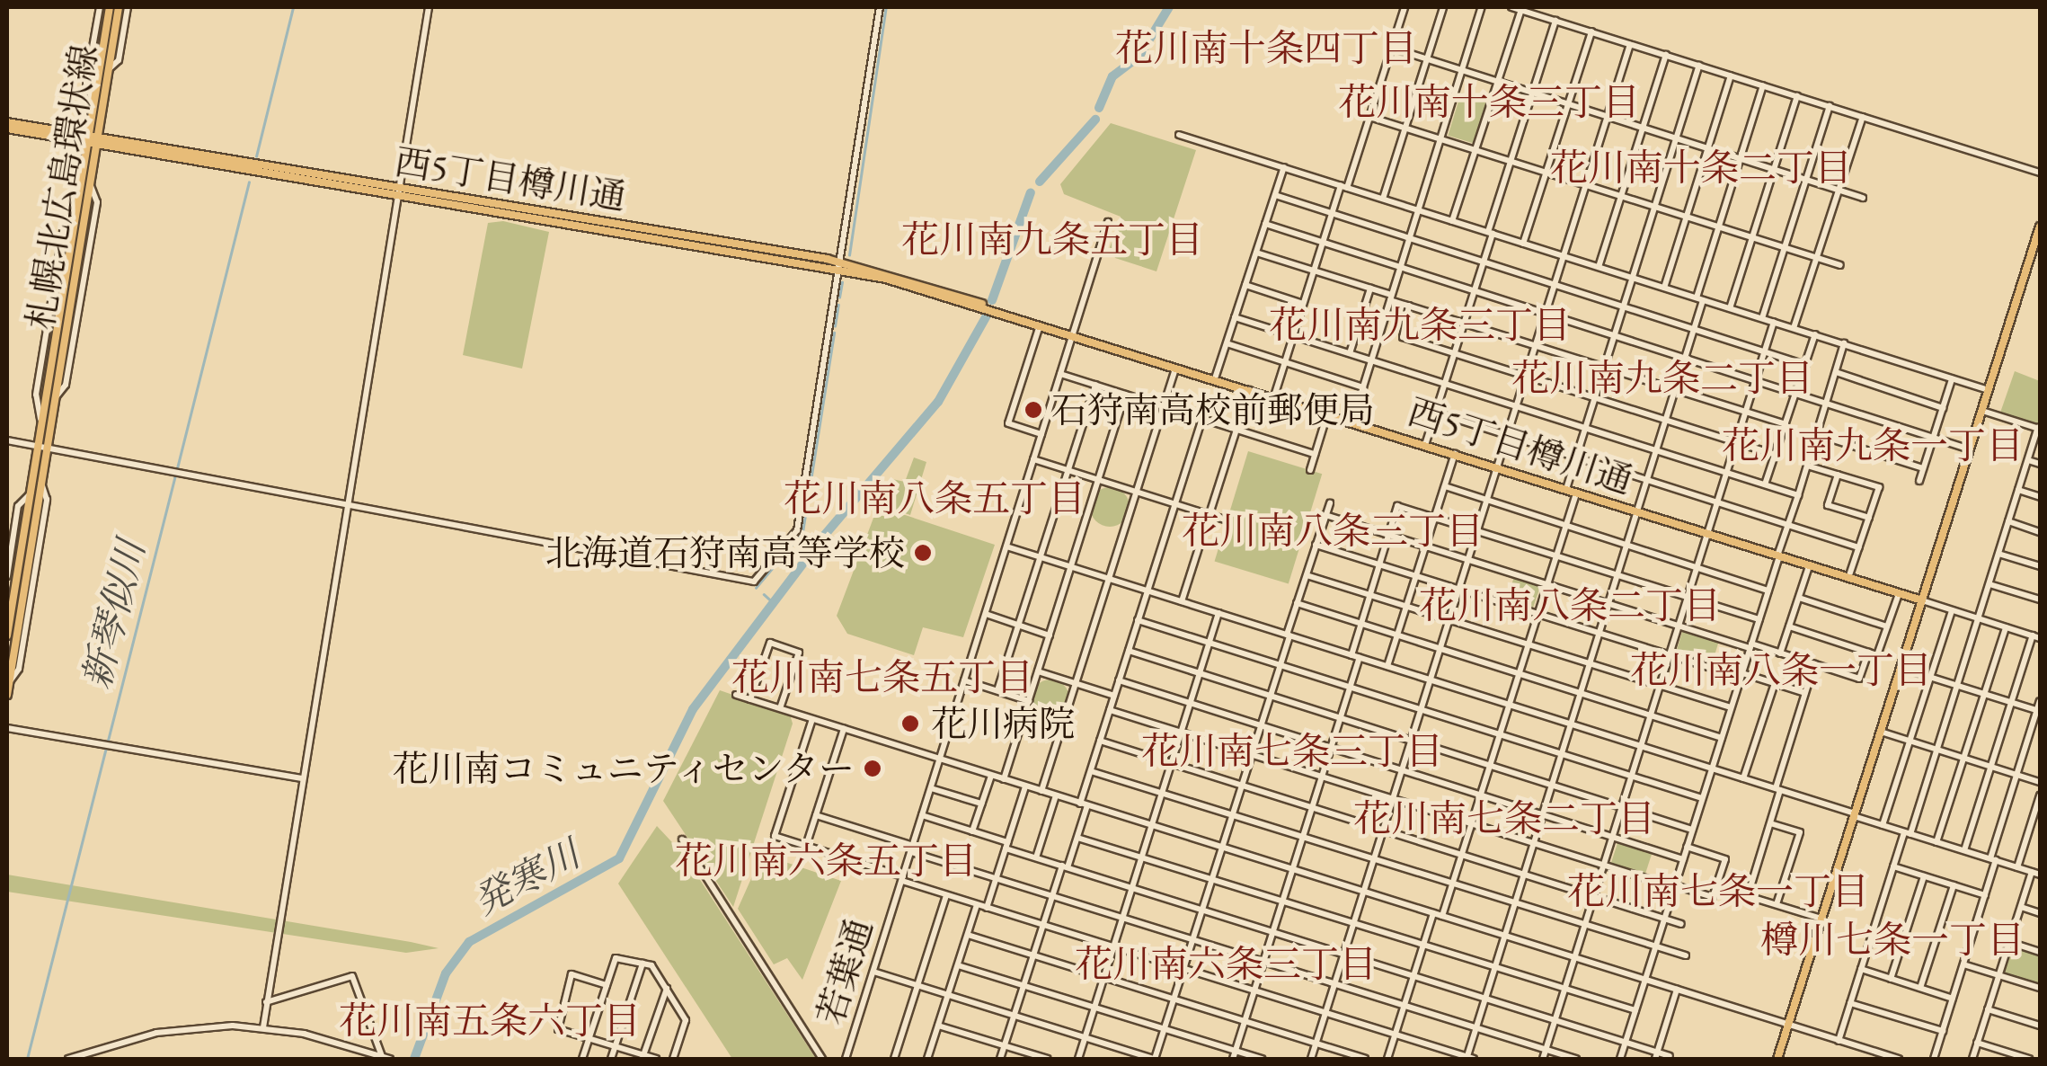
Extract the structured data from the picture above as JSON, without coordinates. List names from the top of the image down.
{
  "streets": {
    "main road": ["西5丁目樽川通", "札幌北広島環状線"],
    "street": ["若葉通"]
  },
  "crossings": [
    ["西5丁目樽川通", "札幌北広島環状線"],
    ["西5丁目樽川通", "若葉通"]
  ],
  "districts": [
    "花川南十条四丁目",
    "花川南十条三丁目",
    "花川南十条二丁目",
    "花川南九条五丁目",
    "花川南九条三丁目",
    "花川南九条二丁目",
    "花川南九条一丁目",
    "花川南八条五丁目",
    "花川南八条三丁目",
    "花川南八条二丁目",
    "花川南八条一丁目",
    "花川南七条五丁目",
    "花川南七条三丁目",
    "花川南七条二丁目",
    "花川南六条五丁目",
    "花川南七条一丁目",
    "樽川七条一丁目",
    "花川南六条三丁目",
    "花川南五条六丁目"
  ],
  "water": ["新琴似川", "発寒川"],
  "places": [
    "石狩南高校前郵便局",
    "北海道石狩南高等学校",
    "花川病院",
    "花川南コミュニティセンター"
  ]
}
